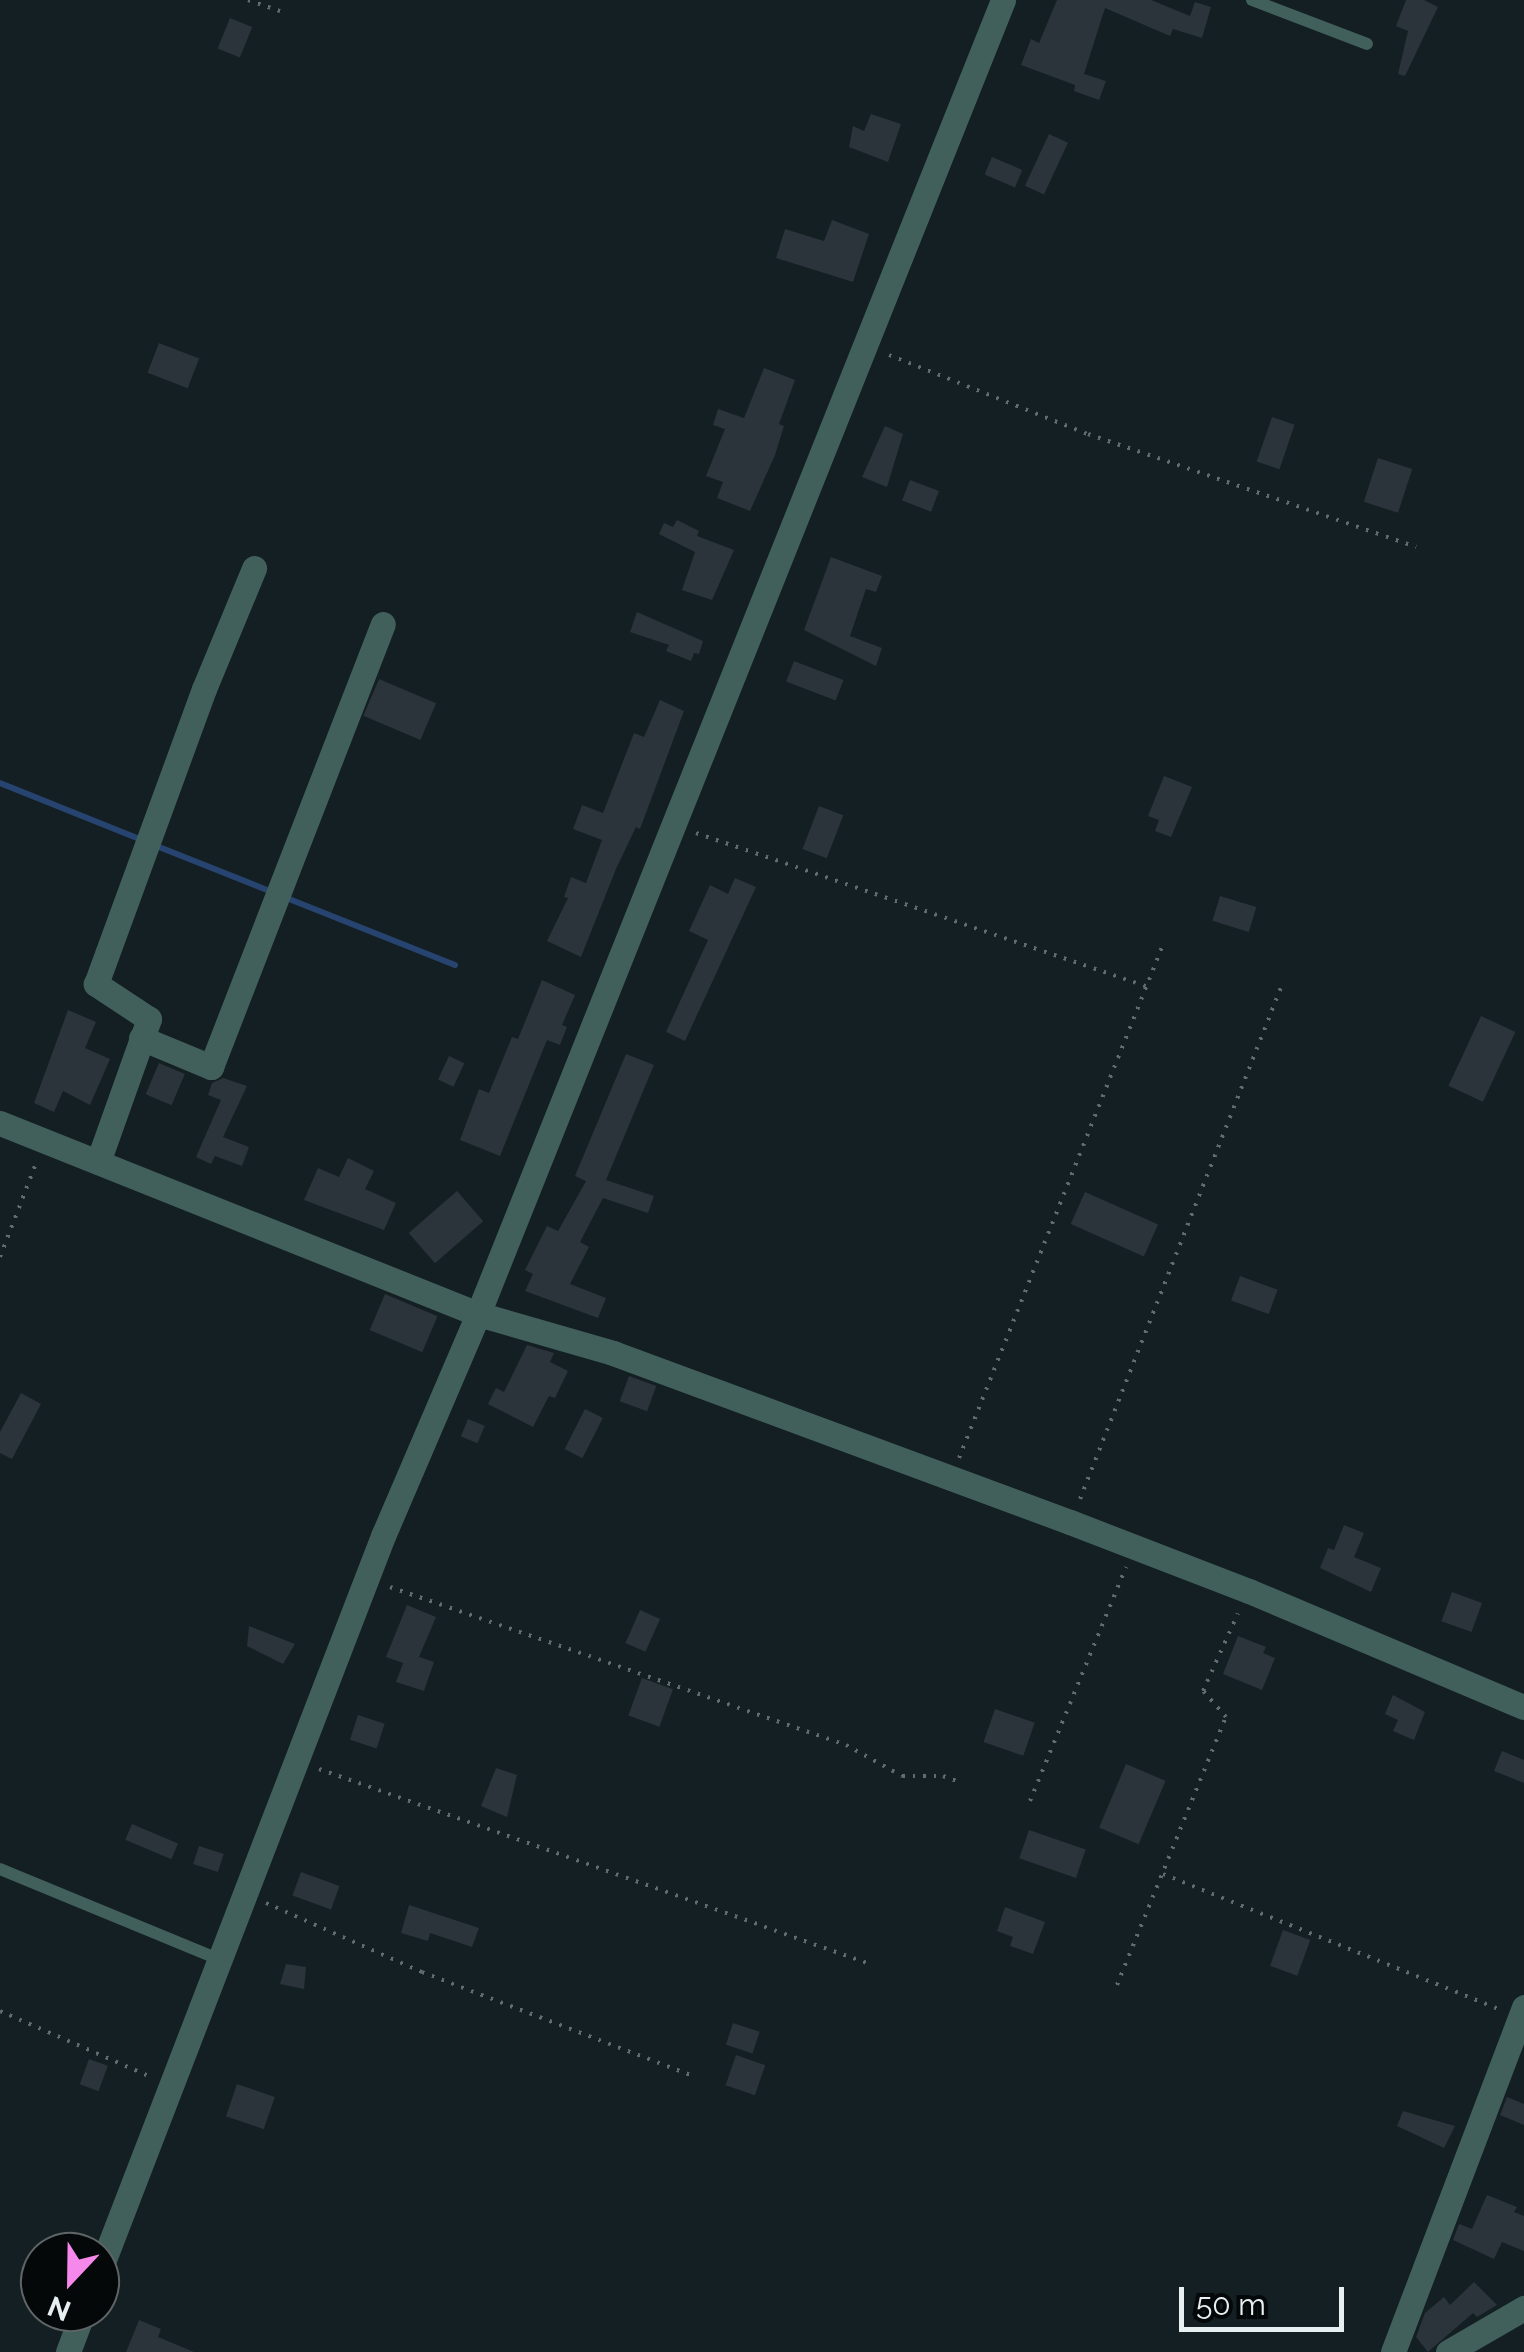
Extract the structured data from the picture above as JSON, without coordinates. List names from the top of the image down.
{
  "scale_bar": "50 m",
  "north": "bottom"
}
